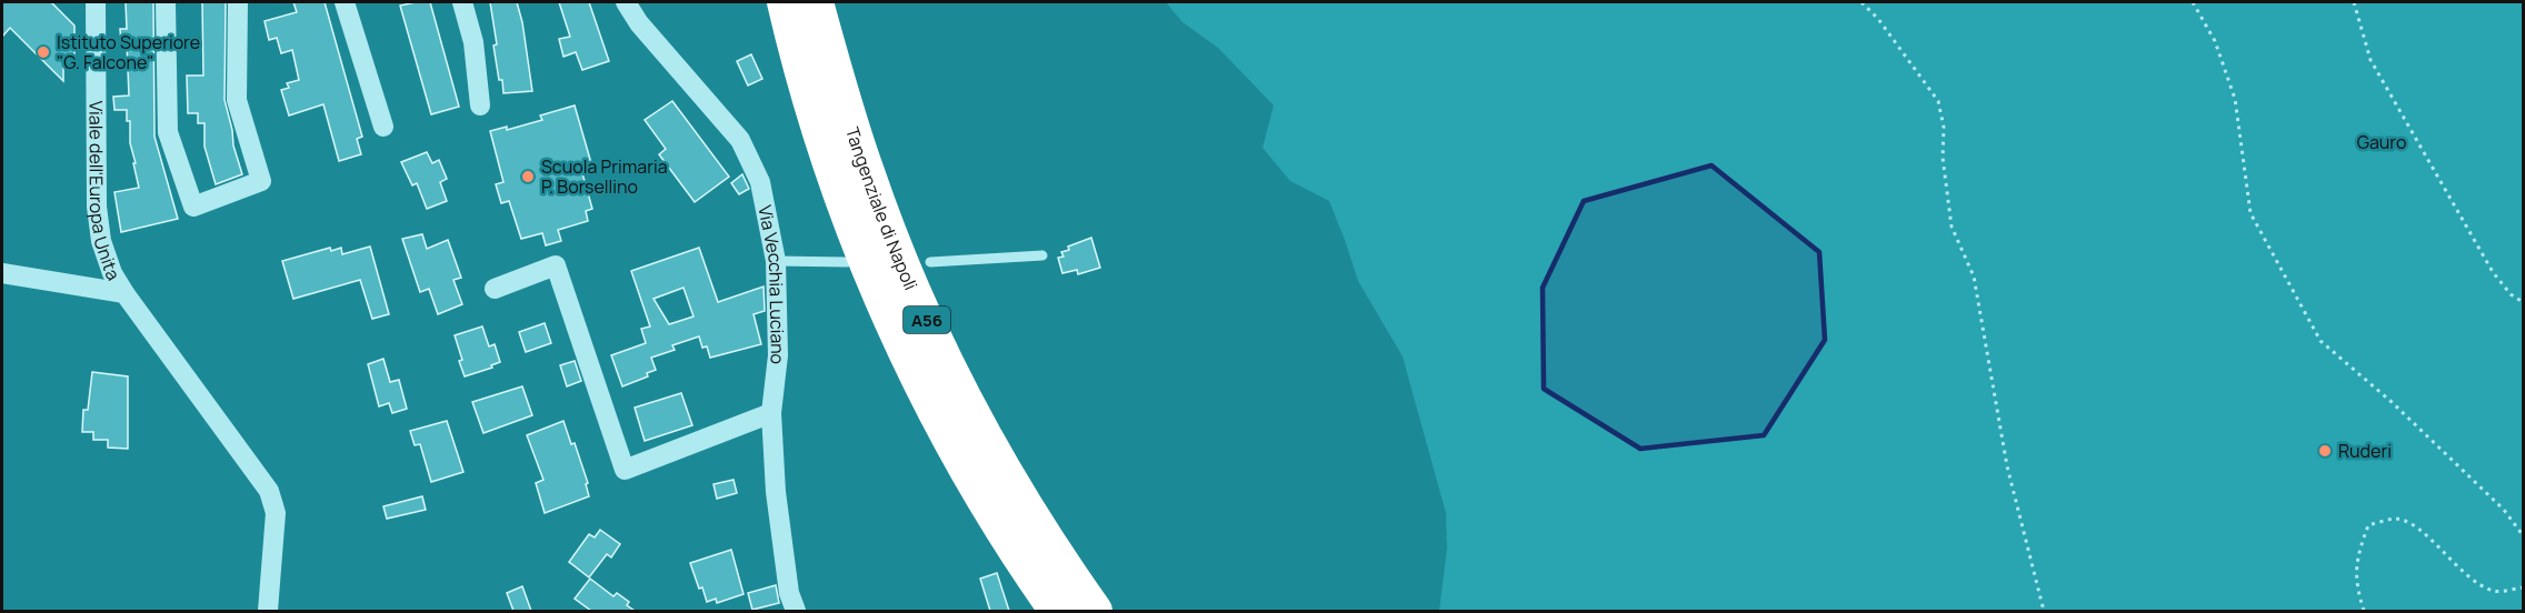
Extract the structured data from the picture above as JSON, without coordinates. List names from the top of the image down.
{
  "streets": {
    "highway": ["Tangenziale di Napoli", "A56"],
    "street": ["Viale dell'Europa Unita", "Via Vecchia Luciano"]
  },
  "parks": ["Gauro"],
  "places": ["Istituto Superiore \"G. Falcone\"", "Scuola Primaria P. Borsellino", "Ruderi"]
}
